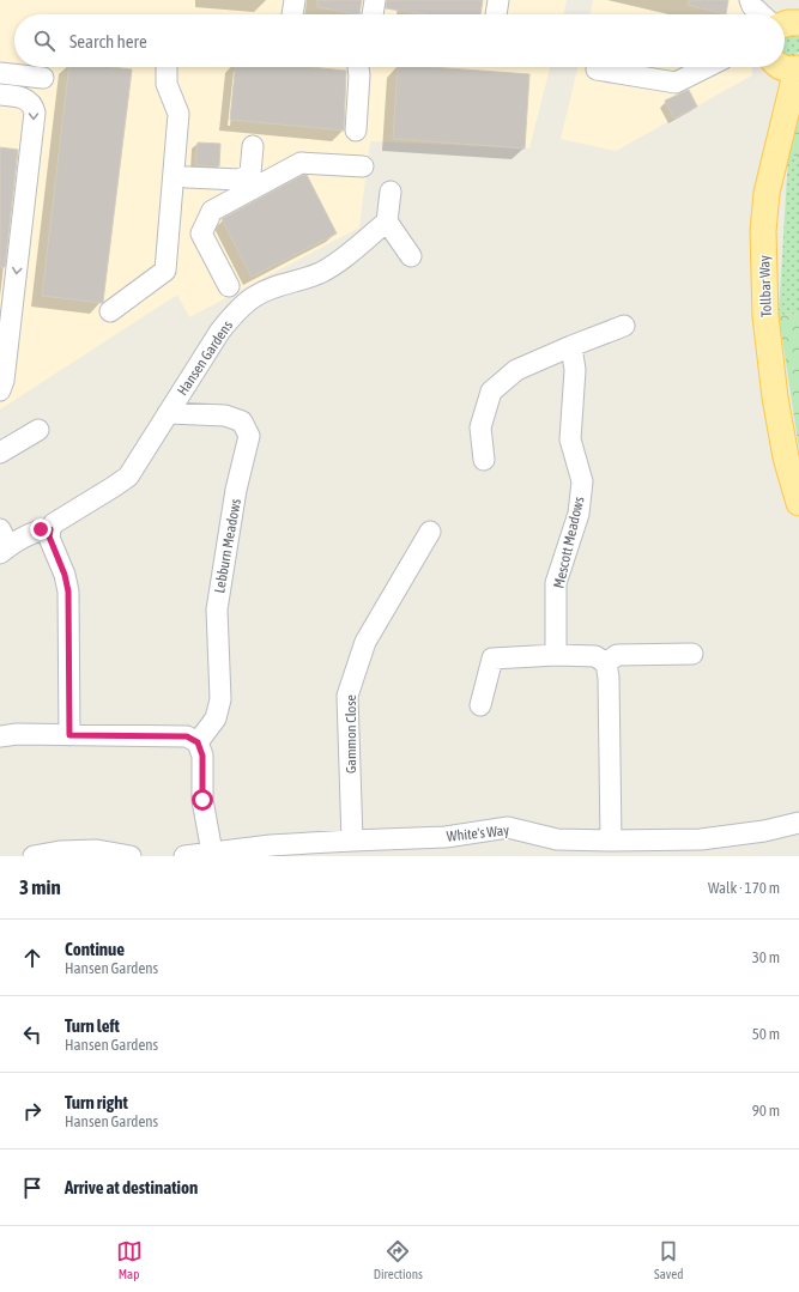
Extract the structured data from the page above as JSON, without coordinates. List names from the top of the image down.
{
  "streets": {
    "main road": ["Tollbar Way"],
    "street": [
      "Hansen Gardens",
      "Mescott Meadows",
      "Lebburn Meadows",
      "Gammon Close",
      "White's Way"
    ]
  },
  "crossings": [
    ["Hansen Gardens", "Lebburn Meadows"],
    ["Gammon Close", "White's Way"]
  ],
  "page": {
    "search": "Search here",
    "heading": ["3 min", "Walk · 170 m"],
    "list": [
      ["Continue", "Hansen Gardens", "30 m"],
      ["Turn left", "Hansen Gardens", "50 m"],
      ["Turn right", "Hansen Gardens", "90 m"],
      "Arrive at destination"
    ],
    "nav": ["Map", "Directions", "Saved"]
  }
}
